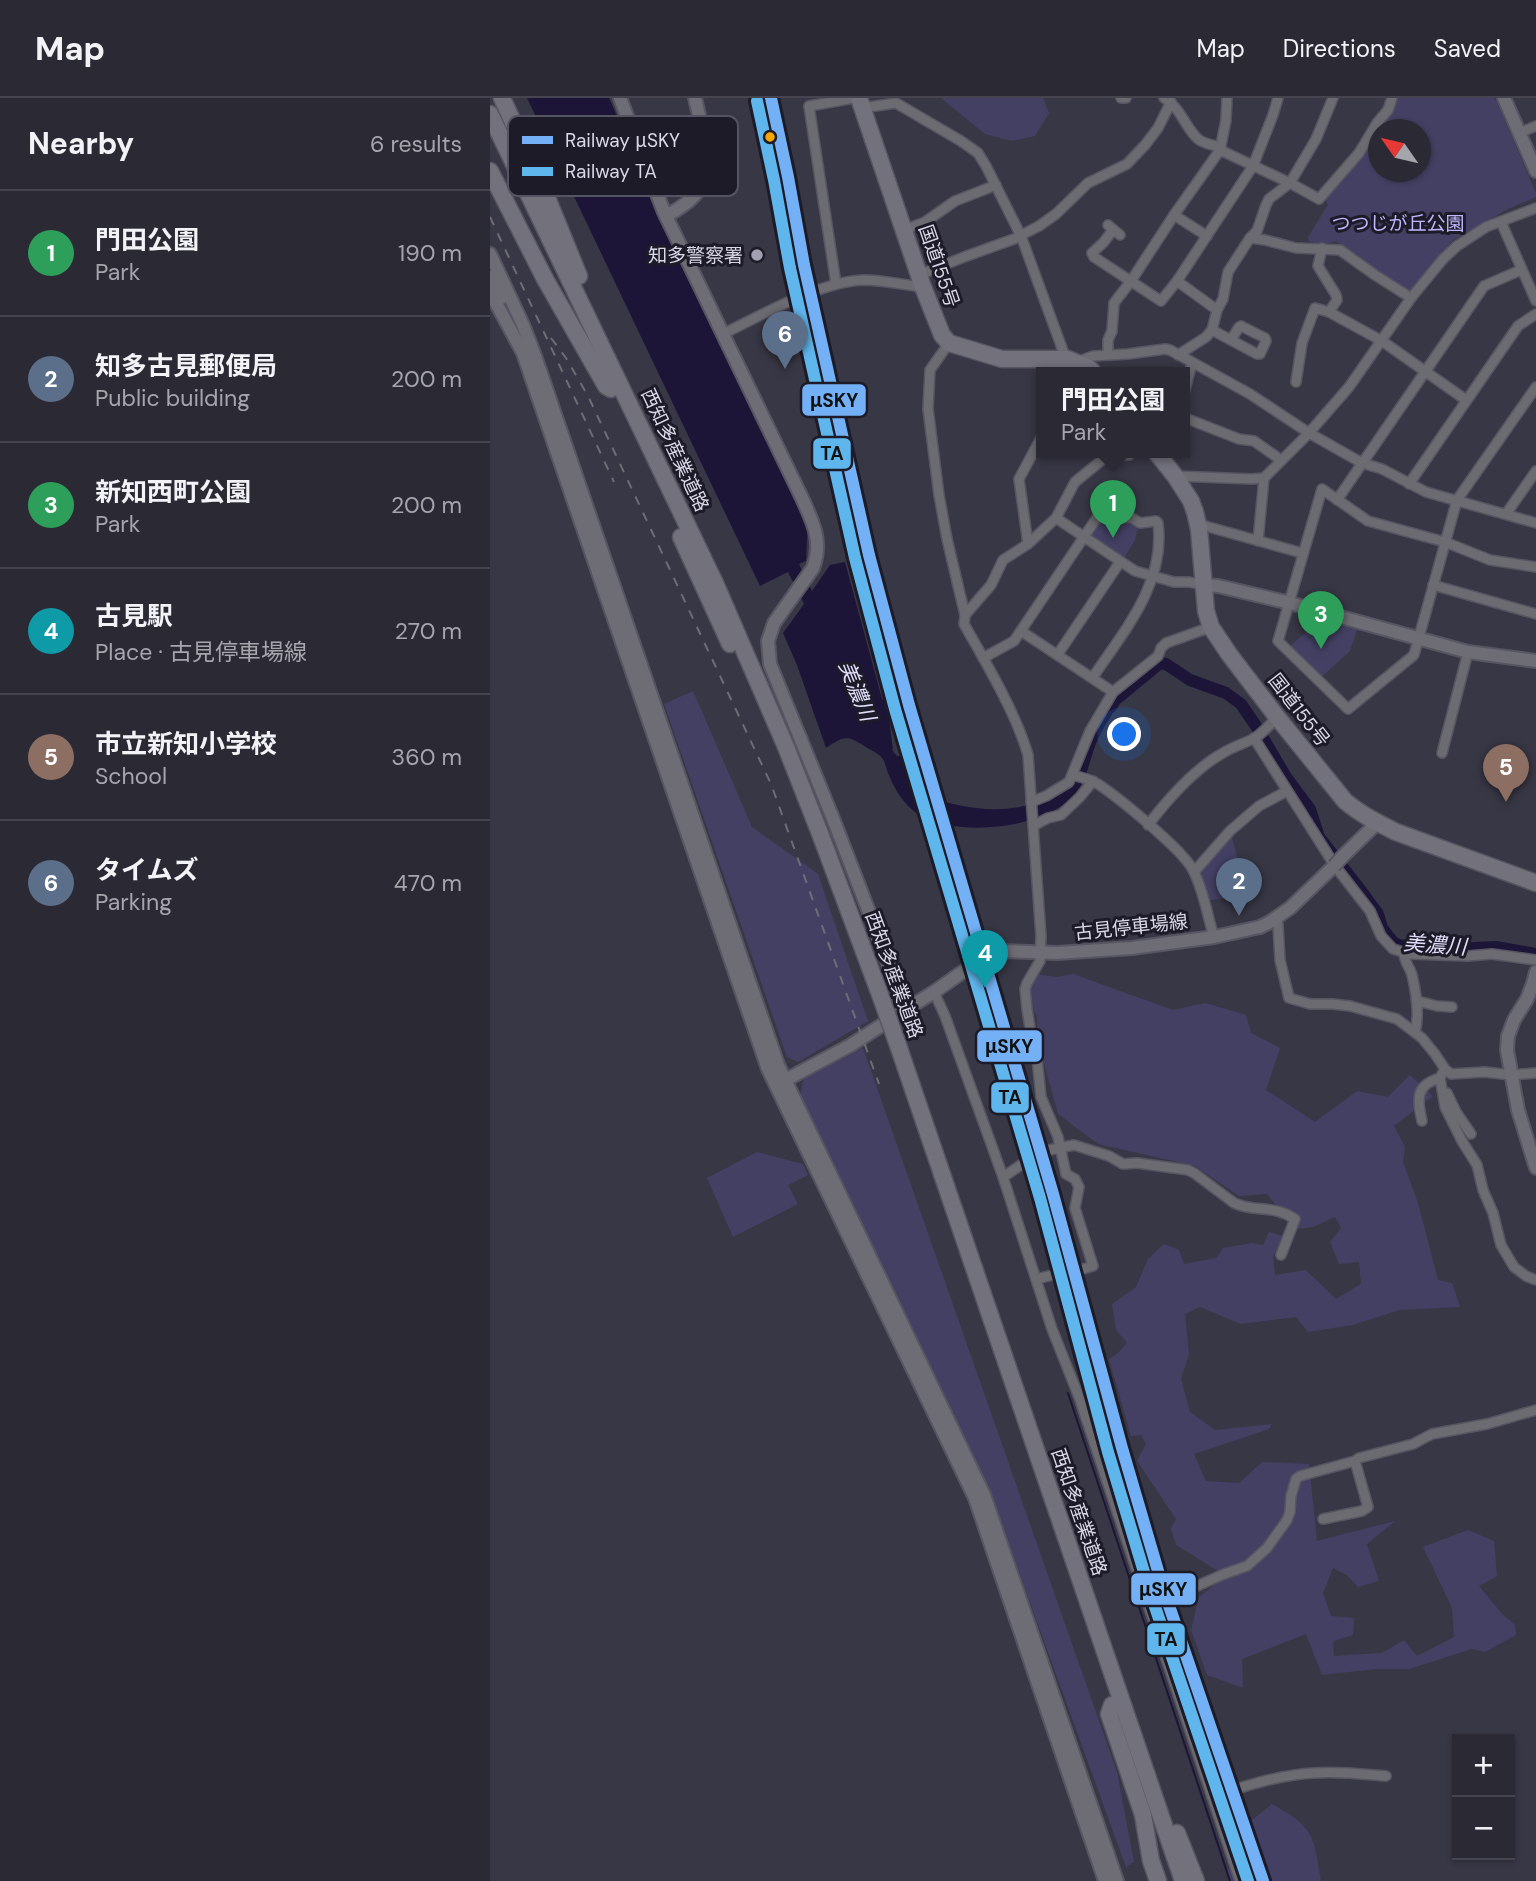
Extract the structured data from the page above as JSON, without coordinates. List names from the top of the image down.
{
  "streets": {
    "highway": ["国道155号", "西知多産業道路"],
    "street": ["古見停車場線"]
  },
  "crossings": [
    ["国道155号", "古見停車場線"]
  ],
  "water": ["美濃川"],
  "parks": ["つつじが丘公園"],
  "places": ["知多警察署"],
  "lines": ["rail line μSKY", "rail line TA"],
  "legend": ["Railway μSKY", "Railway TA"],
  "north": "top left",
  "page": {
    "header": "Map",
    "nav": ["Map", "Directions", "Saved"],
    "heading": ["Nearby", "6 results"],
    "list": [
      {
        "mark": "1",
        "name": "門田公園",
        "note": "Park",
        "value": "190 m"
      },
      {
        "mark": "2",
        "name": "知多古見郵便局",
        "note": "Public building",
        "value": "200 m"
      },
      {
        "mark": "3",
        "name": "新知西町公園",
        "note": "Park",
        "value": "200 m"
      },
      {
        "mark": "4",
        "name": "古見駅",
        "note": "Place · 古見停車場線",
        "value": "270 m"
      },
      {
        "mark": "5",
        "name": "市立新知小学校",
        "note": "School",
        "value": "360 m"
      },
      {
        "mark": "6",
        "name": "タイムズ",
        "note": "Parking",
        "value": "470 m"
      }
    ],
    "pins": [
      "6",
      "1",
      "3",
      "5",
      "2",
      "4"
    ],
    "popup": ["門田公園", "Park"],
    "map_buttons": ["+", "−"]
  }
}
